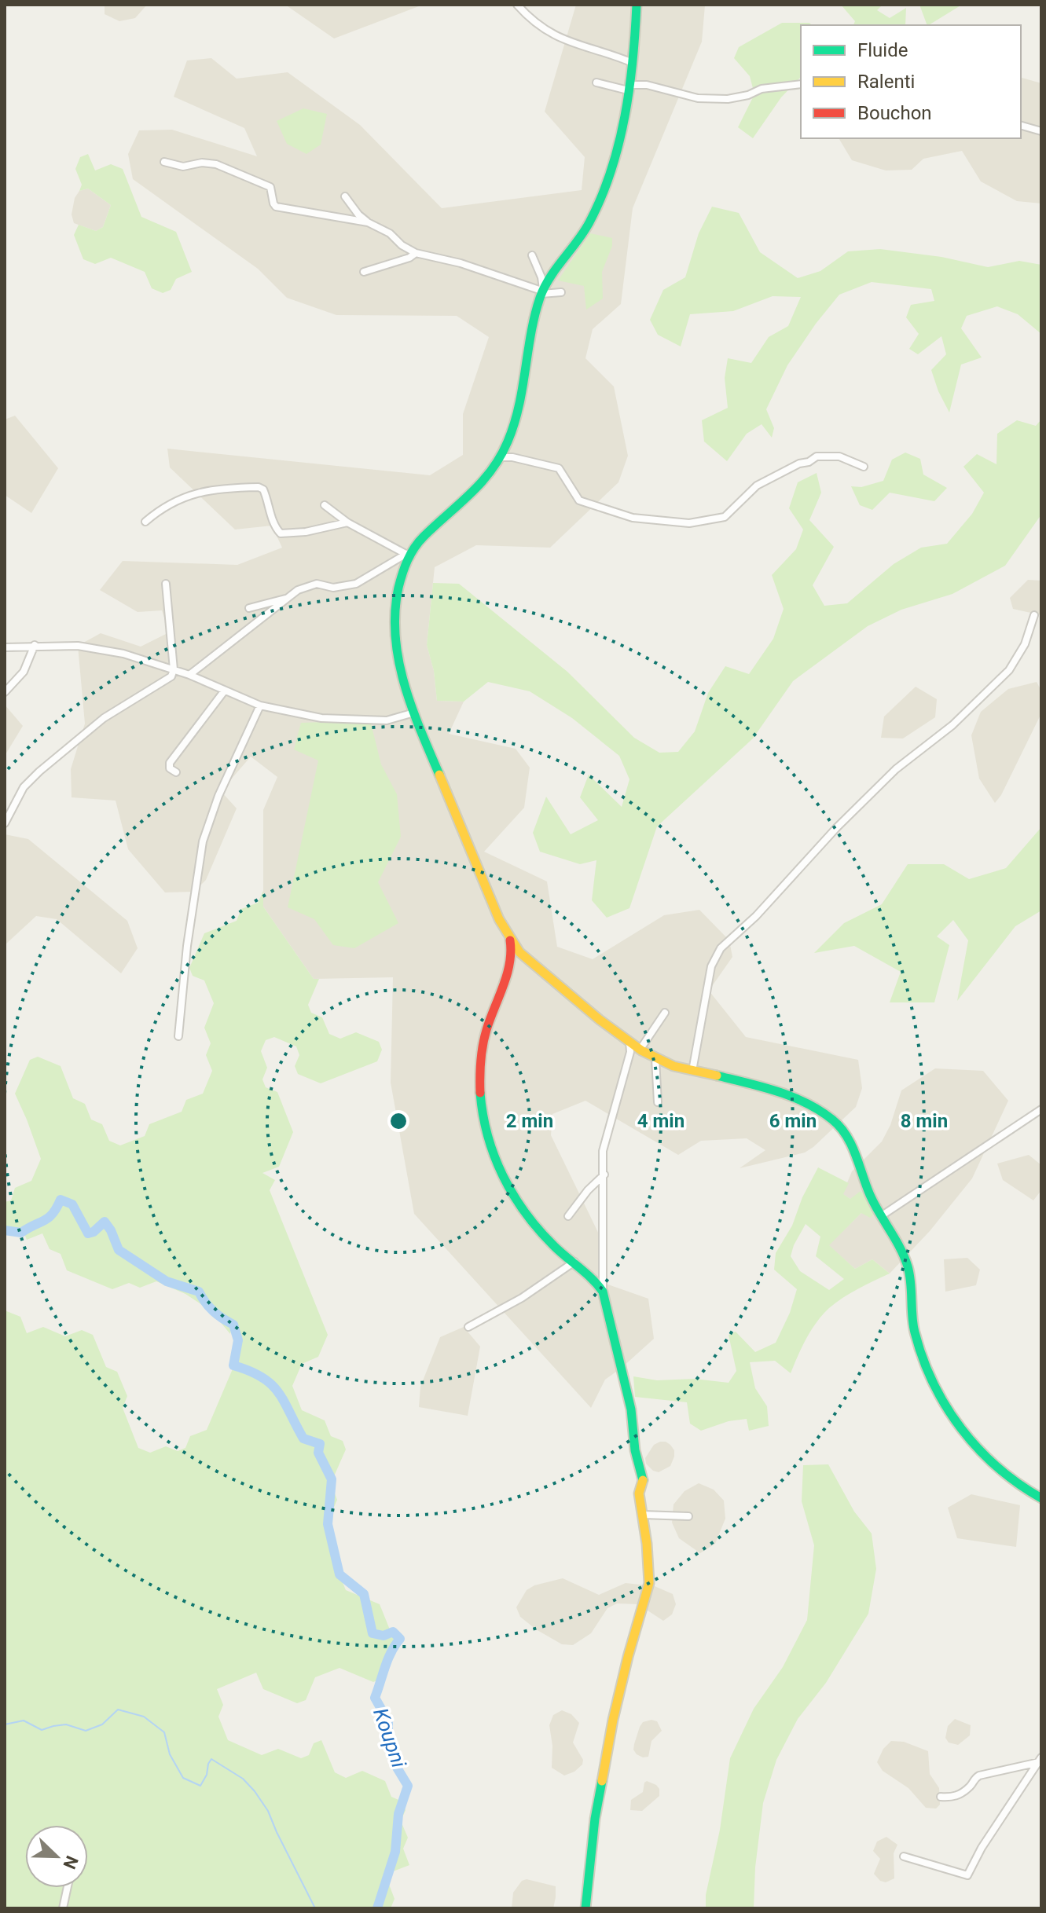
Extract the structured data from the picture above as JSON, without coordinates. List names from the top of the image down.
{
  "water": ["Koupni"],
  "legend": ["Fluide", "Ralenti", "Bouchon"],
  "north": "bottom right",
  "rings": [
    "2 min",
    "4 min",
    "6 min",
    "8 min"
  ]
}
